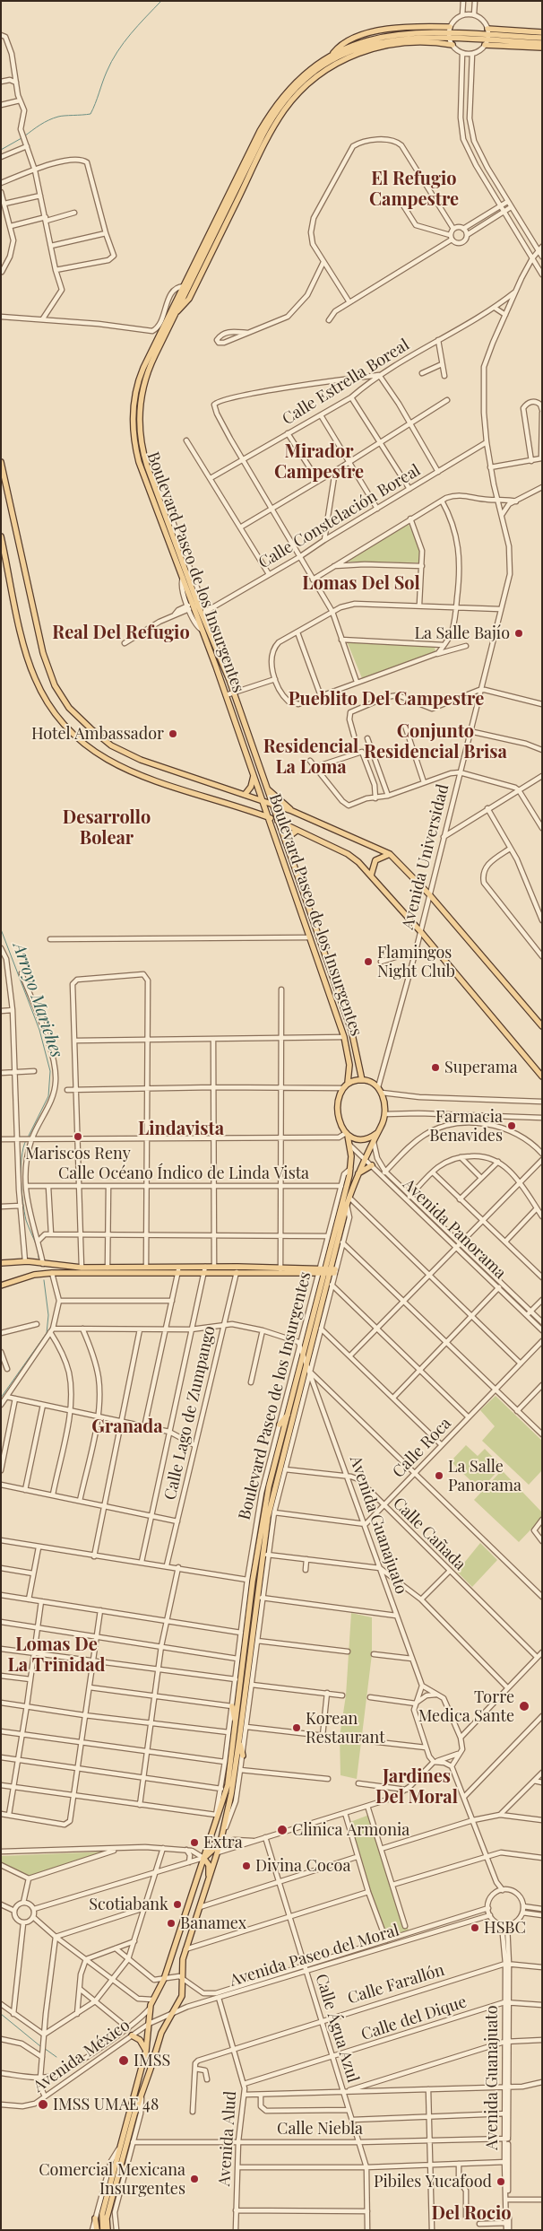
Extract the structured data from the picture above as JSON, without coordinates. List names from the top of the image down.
{
  "streets": {
    "main road": ["Boulevard Paseo de los Insurgentes"],
    "street": [
      "Calle Estrella Boreal",
      "Calle Constelación Boreal",
      "Avenida Universidad",
      "Calle Océano Índico de Linda Vista",
      "Avenida Panorama",
      "Calle Lago de Zumpango",
      "Calle Roca",
      "Avenida Guanajuato",
      "Calle Cañada",
      "Avenida Paseo del Moral",
      "Calle Farallón",
      "Calle del Dique",
      "Calle Água Azul",
      "Avenida México",
      "Calle Niebla",
      "Avenida Alud"
    ]
  },
  "crossings": [
    ["Calle Estrella Boreal", "Avenida Universidad"],
    ["Calle Constelación Boreal", "Avenida Universidad"],
    ["Boulevard Paseo de los Insurgentes", "Avenida Universidad"],
    ["Boulevard Paseo de los Insurgentes", "Calle Océano Índico de Linda Vista"],
    ["Boulevard Paseo de los Insurgentes", "Avenida Panorama"],
    ["Boulevard Paseo de los Insurgentes", "Avenida Guanajuato"],
    ["Boulevard Paseo de los Insurgentes", "Calle Cañada"],
    ["Boulevard Paseo de los Insurgentes", "Avenida Paseo del Moral"],
    ["Boulevard Paseo de los Insurgentes", "Avenida México"],
    ["Calle Roca", "Avenida Guanajuato"],
    ["Calle Roca", "Calle Cañada"],
    ["Avenida Guanajuato", "Calle Cañada"],
    ["Avenida Guanajuato", "Avenida Paseo del Moral"],
    ["Avenida Guanajuato", "Calle Farallón"],
    ["Avenida Guanajuato", "Calle del Dique"],
    ["Avenida Guanajuato", "Calle Niebla"],
    ["Avenida Paseo del Moral", "Calle Água Azul"],
    ["Avenida Paseo del Moral", "Avenida México"],
    ["Avenida Paseo del Moral", "Avenida Alud"],
    ["Calle Farallón", "Calle Água Azul"],
    ["Calle Farallón", "Avenida Alud"],
    ["Calle del Dique", "Calle Água Azul"],
    ["Calle del Dique", "Avenida Alud"],
    ["Calle Água Azul", "Calle Niebla"],
    ["Calle Niebla", "Avenida Alud"]
  ],
  "districts": [
    "El Refugio Campestre",
    "Mirador Campestre",
    "Lomas Del Sol",
    "Real Del Refugio",
    "Pueblito Del Campestre",
    "Conjunto Residencial Brisa",
    "Residencial La Loma",
    "Desarrollo Bolear",
    "Lindavista",
    "Granada",
    "Lomas De La Trinidad",
    "Jardines Del Moral",
    "Del Rocio"
  ],
  "water": ["Arroyo Mariches"],
  "places": [
    "La Salle Bajío",
    "Hotel Ambassador",
    "Flamingos Night Club",
    "Superama",
    "Farmacia Benavides",
    "Mariscos Reny",
    "La Salle Panorama",
    "Torre Medica Sante",
    "Korean Restaurant",
    "Clinica Armonia",
    "Extra",
    "Divina Cocoa",
    "Scotiabank",
    "Banamex",
    "HSBC",
    "IMSS",
    "IMSS UMAE 48",
    "Comercial Mexicana Insurgentes",
    "Pibiles Yucafood"
  ]
}
